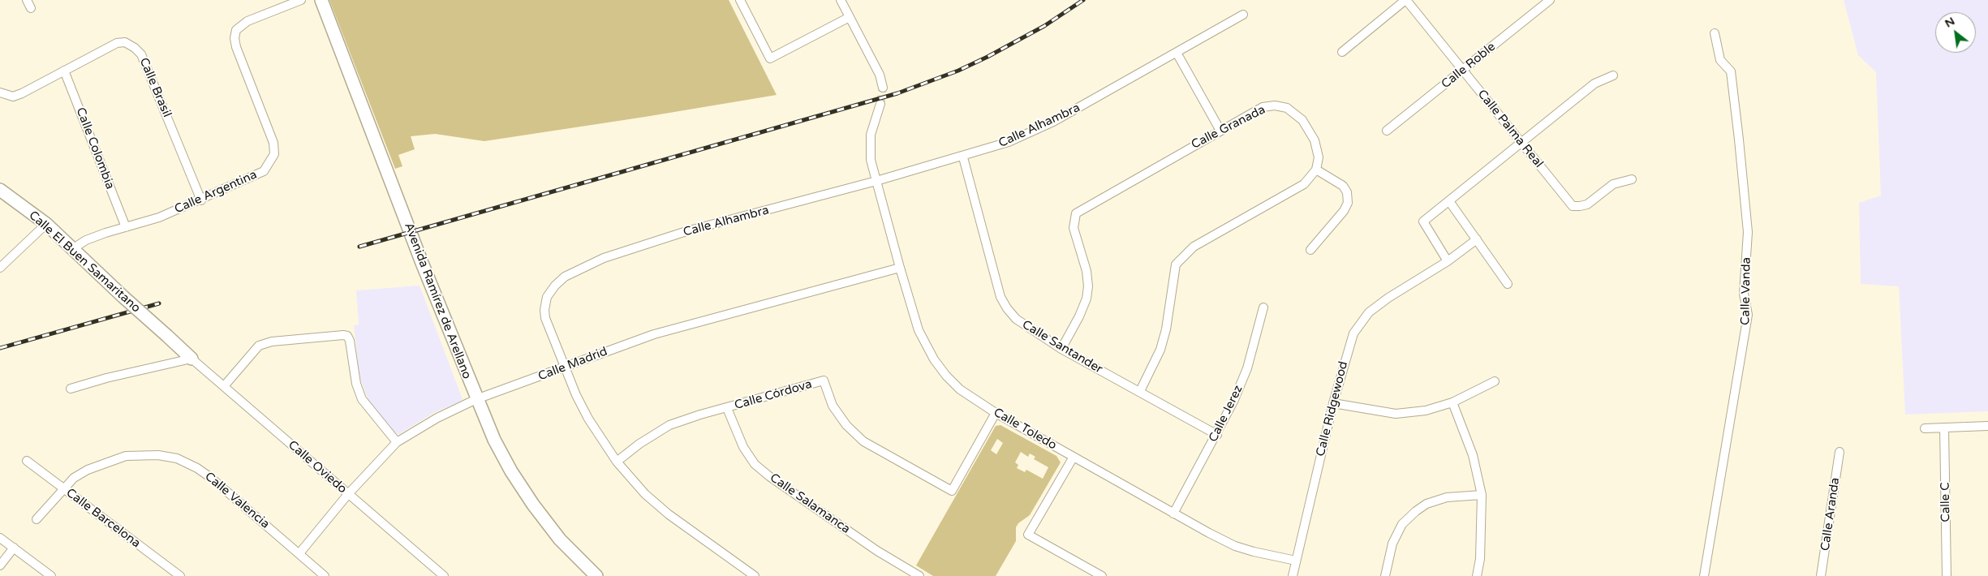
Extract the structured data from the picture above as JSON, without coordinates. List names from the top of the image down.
{
  "streets": {
    "street": [
      "Calle Roble",
      "Calle Brasil",
      "Calle Alhambra",
      "Calle Granada",
      "Calle Palma Real",
      "Calle Colombia",
      "Calle Argentina",
      "Calle El Buen Samaritano",
      "Calle Vanda",
      "Avenida Ramírez de Arellano",
      "Calle Santander",
      "Calle Madrid",
      "Calle Córdova",
      "Calle Ridgewood",
      "Calle Jerez",
      "Calle Toledo",
      "Calle Oviedo",
      "Calle Valencia",
      "Calle C",
      "Calle Salamanca",
      "Calle Aranda",
      "Calle Barcelona"
    ]
  },
  "crossings": [
    ["Calle Roble", "Calle Palma Real"],
    ["Calle Brasil", "Calle Colombia"],
    ["Calle Brasil", "Calle Argentina"],
    ["Calle Alhambra", "Calle Santander"],
    ["Calle Alhambra", "Calle Madrid"],
    ["Calle Alhambra", "Calle Córdova"],
    ["Calle Alhambra", "Calle Toledo"],
    ["Calle Granada", "Calle Santander"],
    ["Calle Colombia", "Calle Argentina"],
    ["Calle Argentina", "Calle El Buen Samaritano"],
    ["Calle El Buen Samaritano", "Calle Oviedo"],
    ["Avenida Ramírez de Arellano", "Calle Madrid"],
    ["Calle Santander", "Calle Jerez"],
    ["Calle Madrid", "Calle Toledo"],
    ["Calle Madrid", "Calle Oviedo"],
    ["Calle Madrid", "Calle Valencia"],
    ["Calle Córdova", "Calle Toledo"],
    ["Calle Córdova", "Calle Salamanca"],
    ["Calle Ridgewood", "Calle Toledo"],
    ["Calle Jerez", "Calle Toledo"],
    ["Calle Valencia", "Calle Barcelona"]
  ],
  "north": "top left"
}
